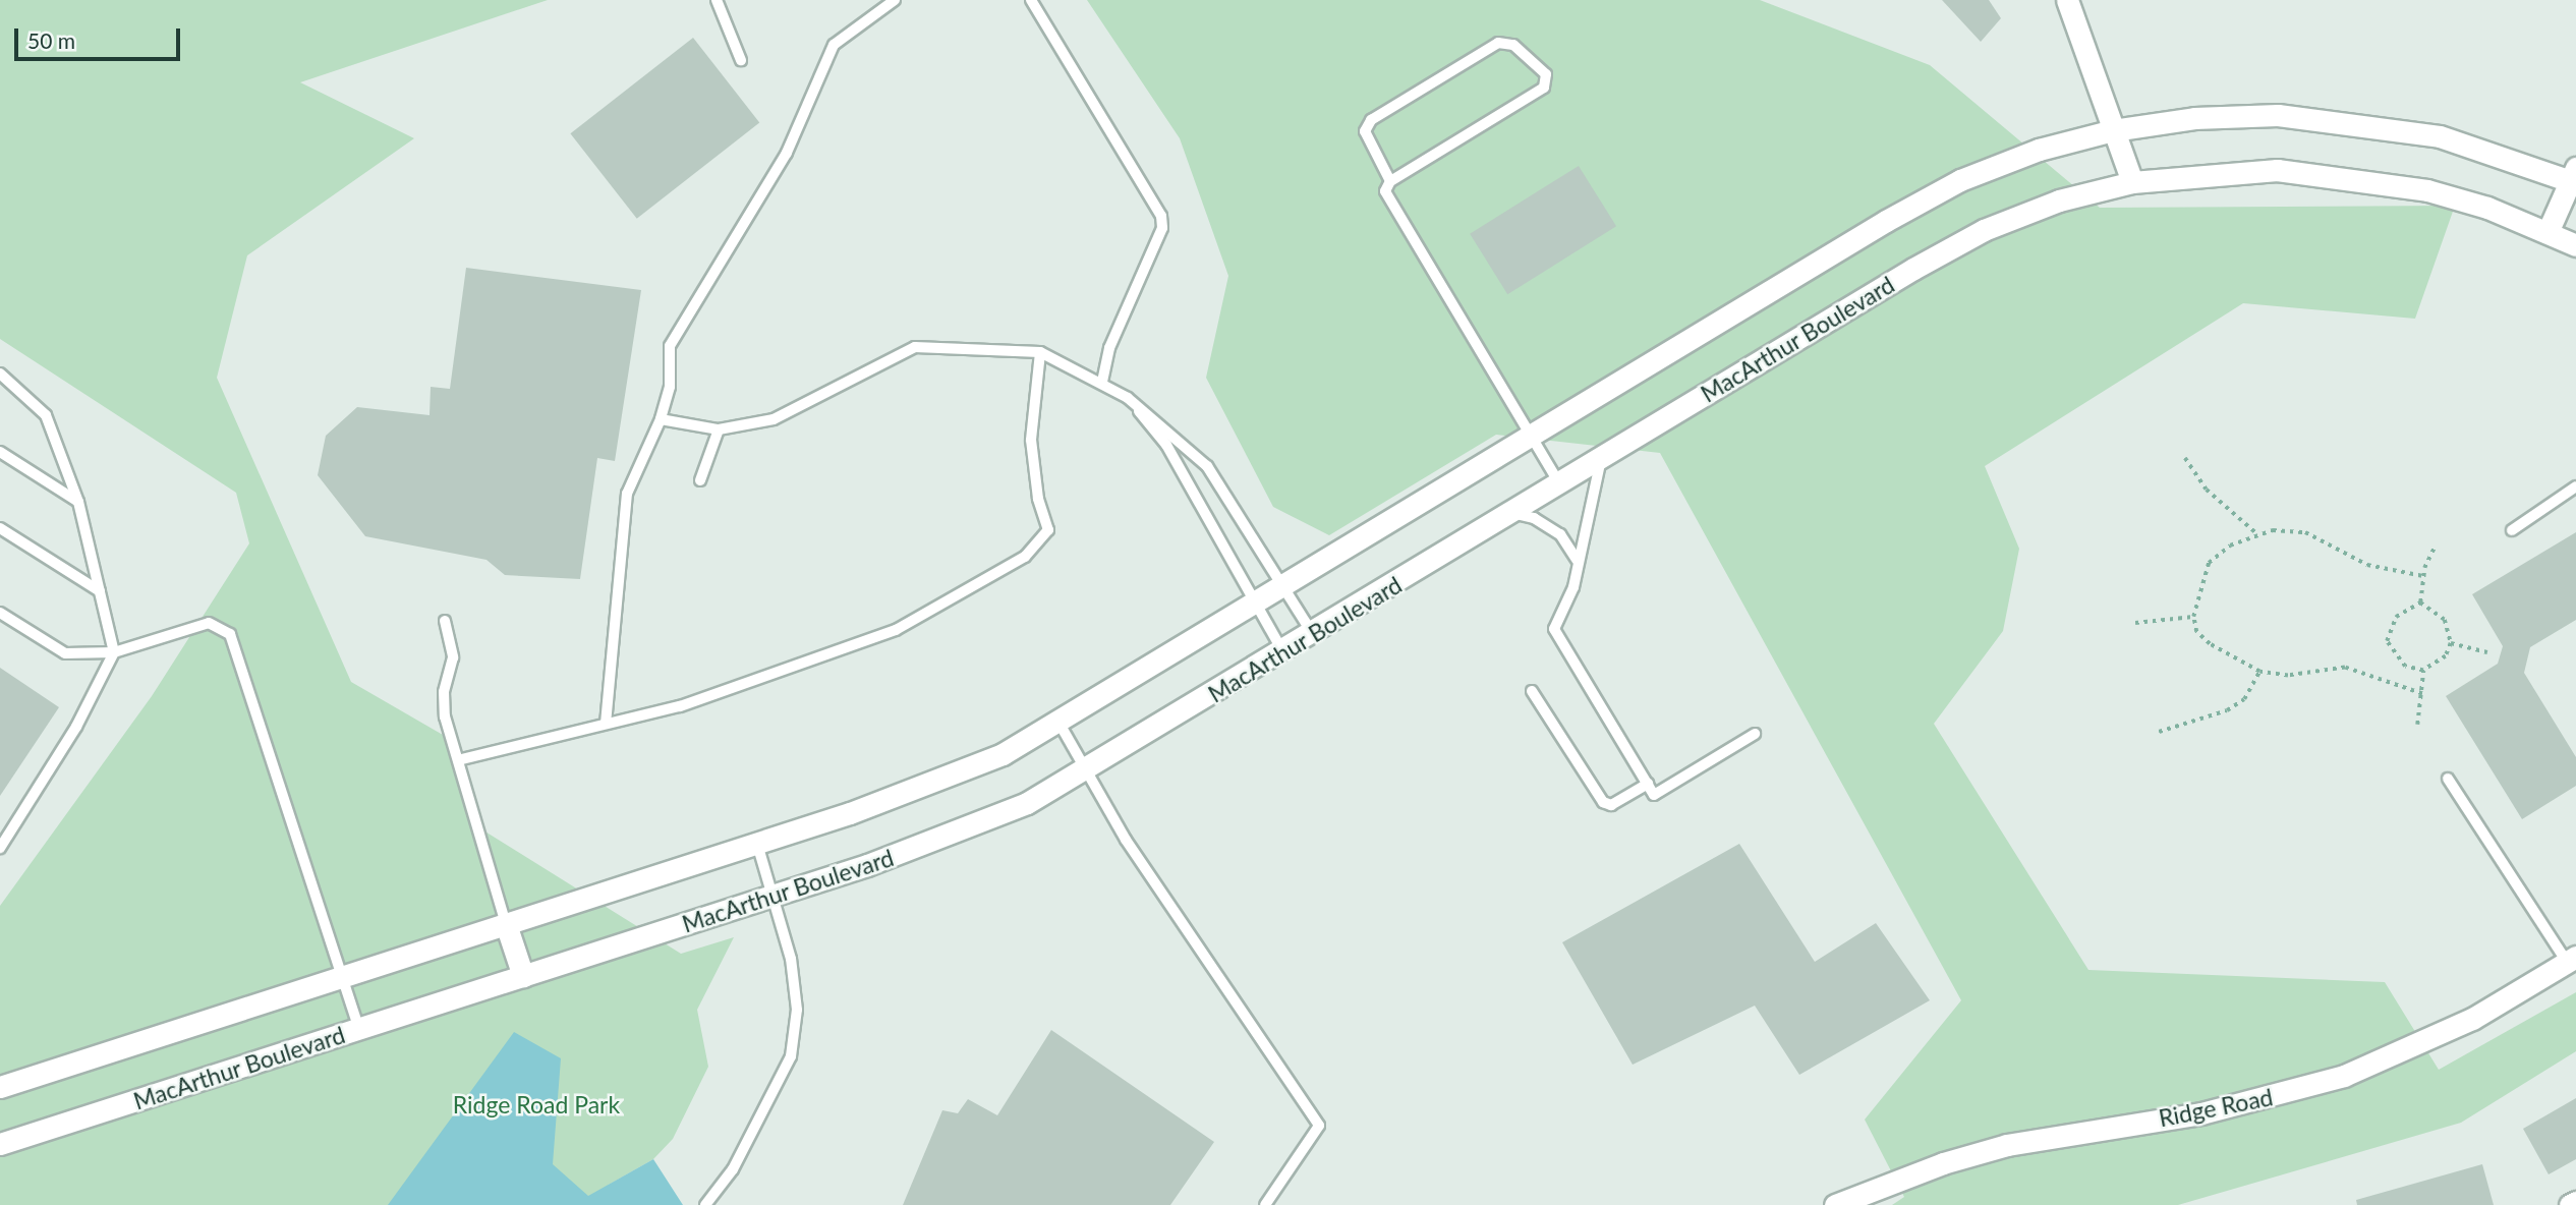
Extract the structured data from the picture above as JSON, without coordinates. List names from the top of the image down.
{
  "streets": {
    "main road": ["MacArthur Boulevard", "Ridge Road"]
  },
  "parks": ["Ridge Road Park"],
  "scale_bar": "50 m"
}
